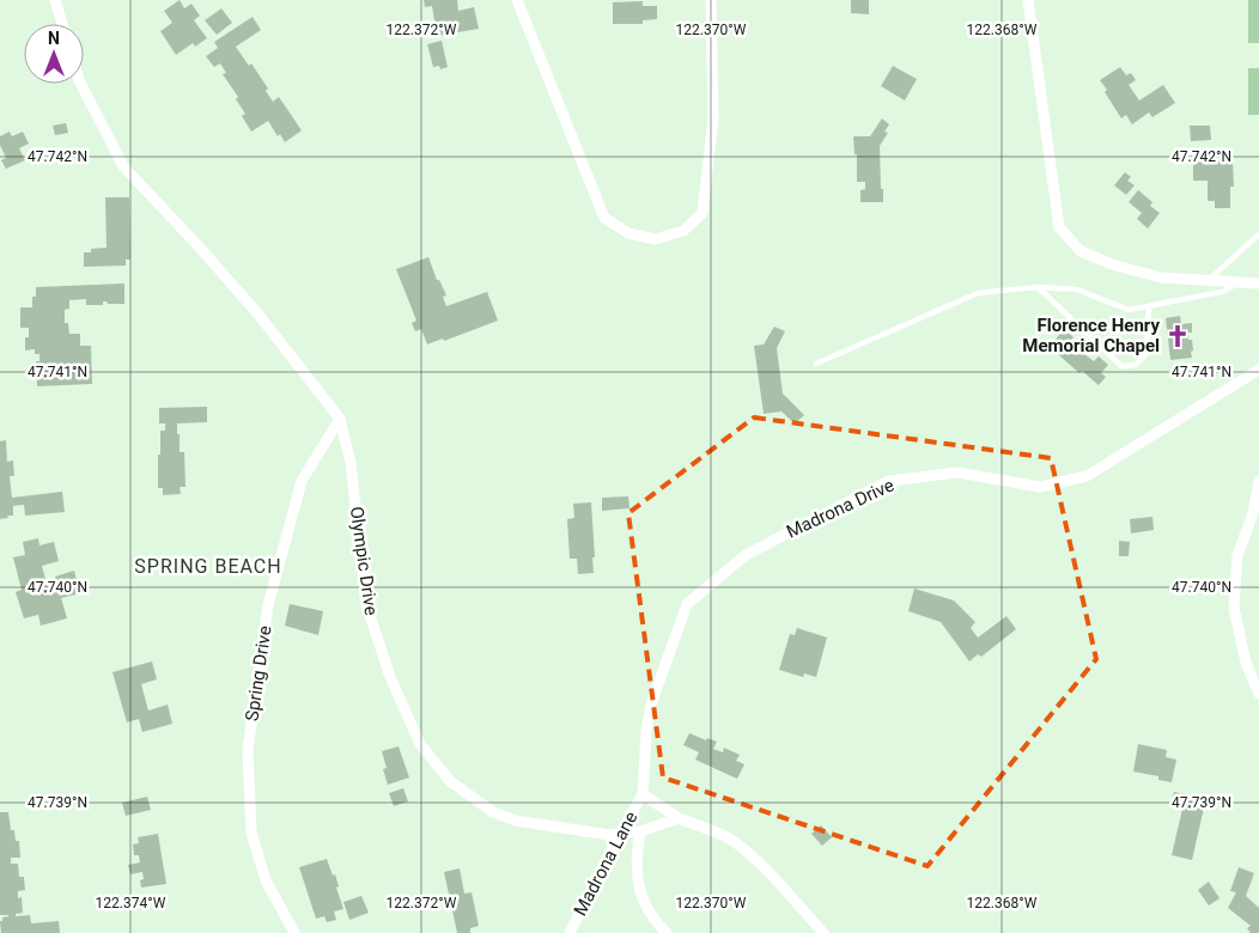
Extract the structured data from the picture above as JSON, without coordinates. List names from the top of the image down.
{
  "streets": {
    "street": [
      "Madrona Drive",
      "Olympic Drive",
      "Spring Drive",
      "Madrona Lane"
    ]
  },
  "crossings": [
    ["Madrona Drive", "Madrona Lane"],
    ["Olympic Drive", "Spring Drive"]
  ],
  "districts": ["SPRING BEACH"],
  "places": {
    "church": ["Florence Henry Memorial Chapel"]
  },
  "north": "top",
  "coordinates": [
    "122.372°W",
    "122.370°W",
    "122.368°W",
    "47.742°N",
    "47.741°N",
    "47.740°N",
    "47.739°N",
    "122.374°W"
  ]
}
